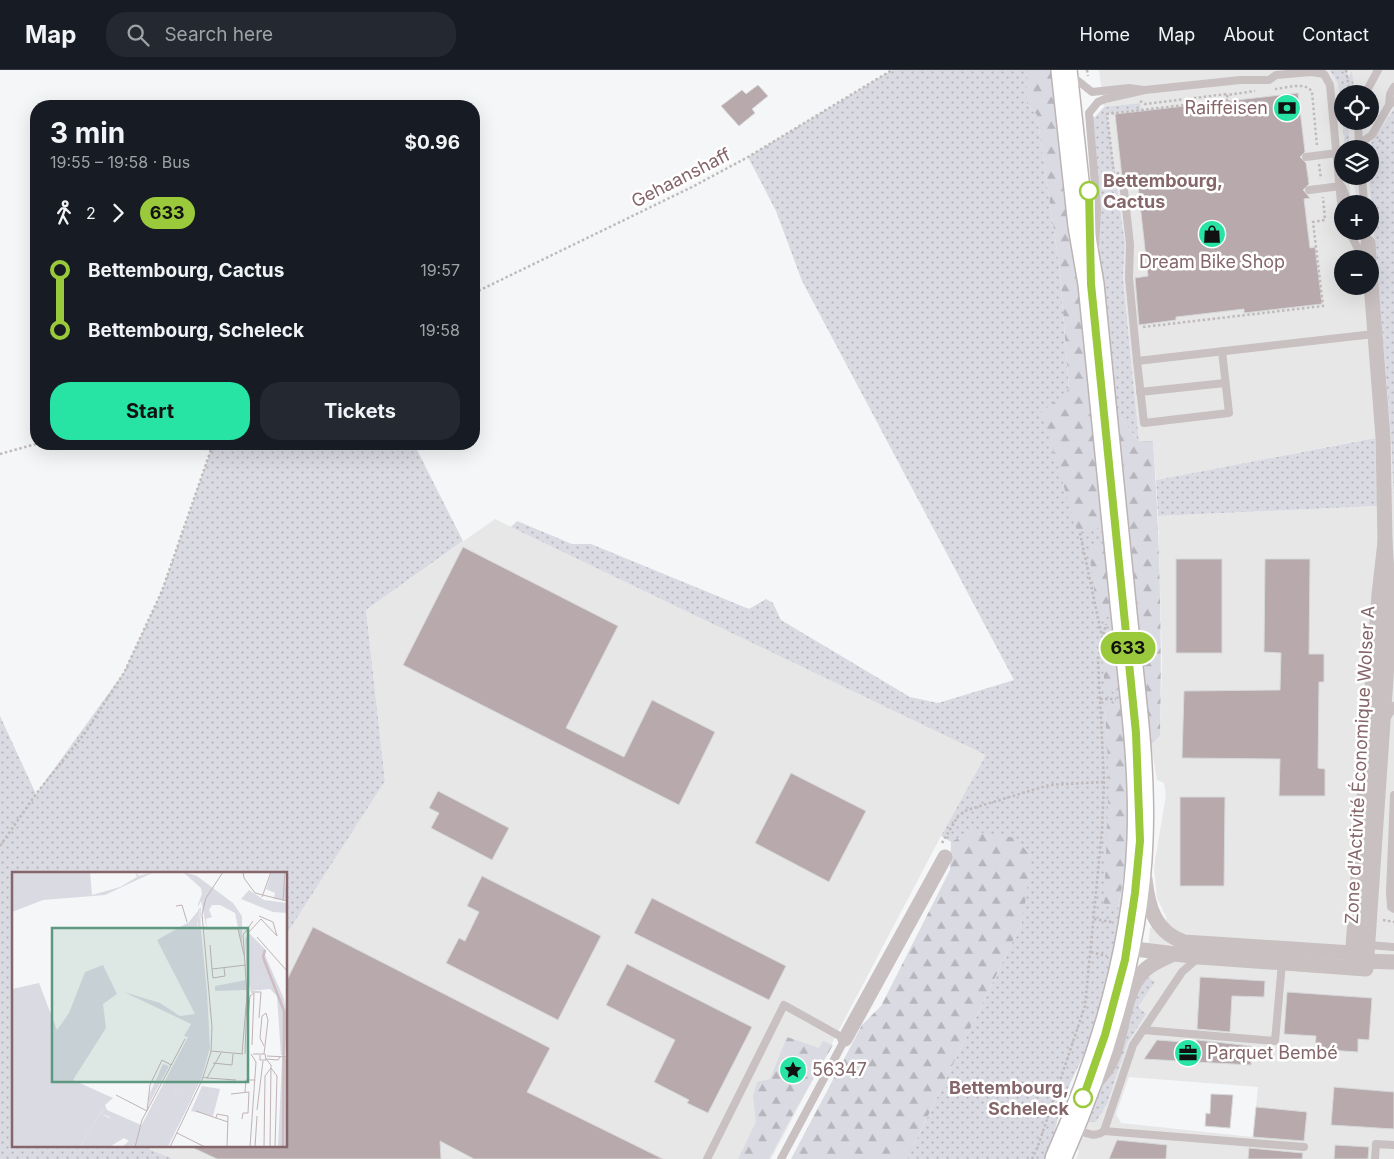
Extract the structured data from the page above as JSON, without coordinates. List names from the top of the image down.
{
  "streets": {
    "street": ["Zone d'Activité Économique Wolser A"],
    "path": ["Gehaanshaff"]
  },
  "places": {
    "bank": ["Raiffeisen"],
    "other": ["Bettembourg, Cactus", "Bettembourg, Scheleck"],
    "shop": ["Dream Bike Shop"],
    "office": ["Parquet Bembé"],
    "place": ["56347"]
  },
  "lines": ["bus line 633"],
  "page": {
    "header": "Map",
    "search": "Search here",
    "nav": [
      "Home",
      "Map",
      "About",
      "Contact"
    ],
    "on_map": "633",
    "map_buttons": ["+", "−"],
    "heading": ["3 min", "19:55 – 19:58 · Bus", "$0.96"],
    "legs": ["2", "633"],
    "list": [
      {
        "name": "Bettembourg, Cactus",
        "value": "19:57"
      },
      {
        "name": "Bettembourg, Scheleck",
        "value": "19:58"
      }
    ],
    "buttons": ["Start", "Tickets"]
  }
}
